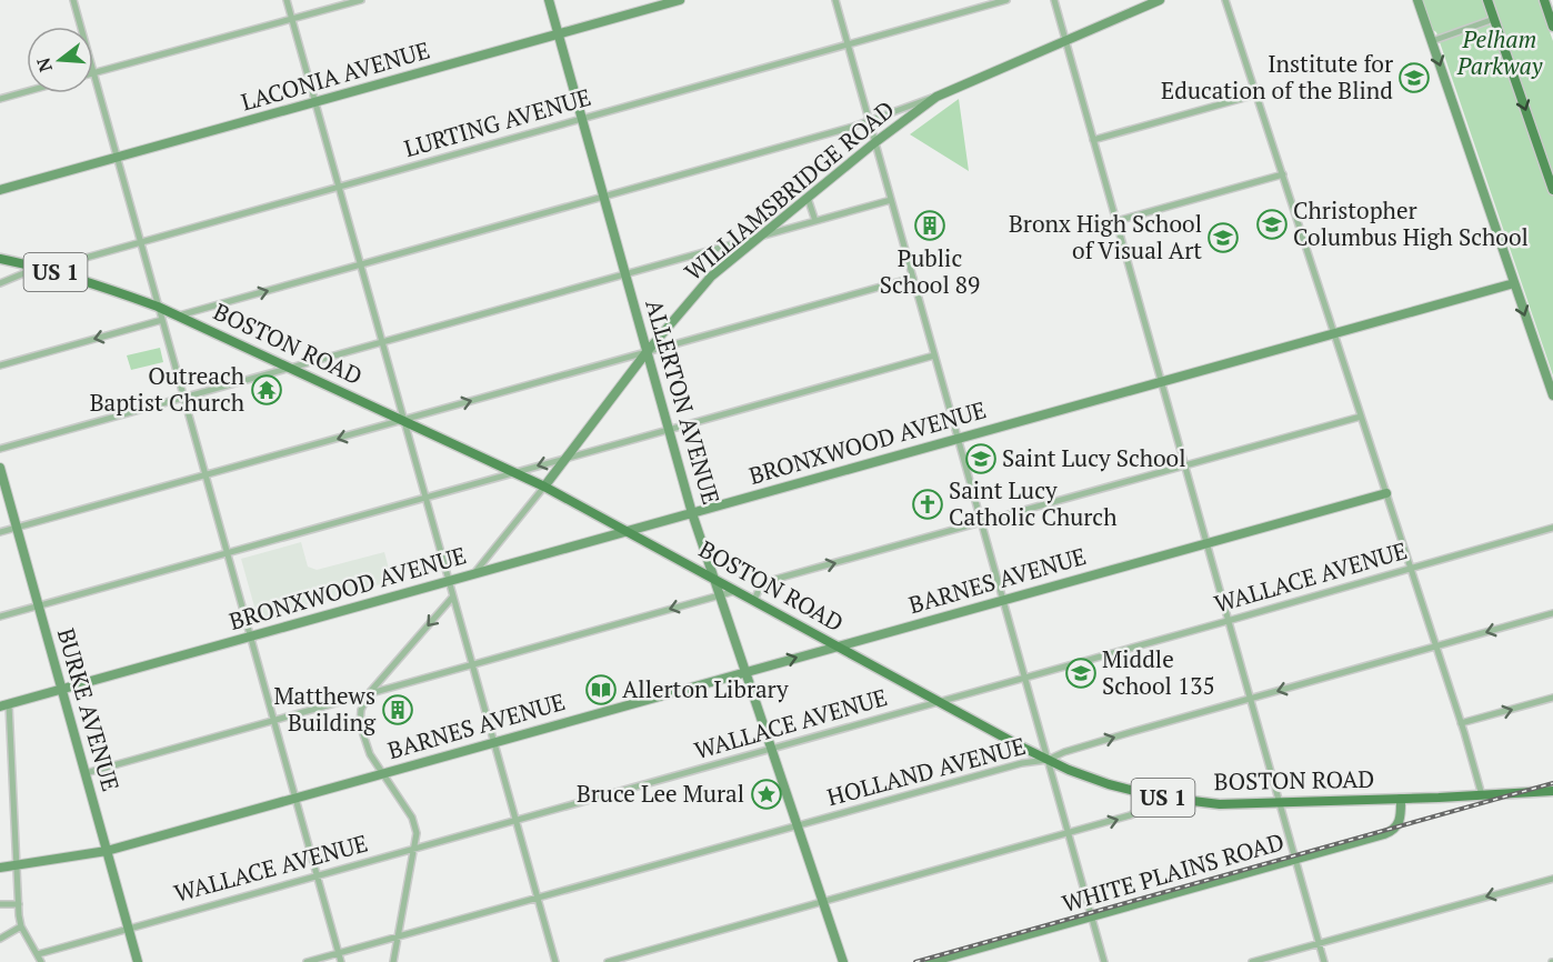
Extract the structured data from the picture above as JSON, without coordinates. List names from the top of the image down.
{
  "streets": {
    "main road": ["US 1", "BOSTON ROAD"],
    "street": [
      "LACONIA AVENUE",
      "LURTING AVENUE",
      "WILLIAMSBRIDGE ROAD",
      "ALLERTON AVENUE",
      "BRONXWOOD AVENUE",
      "WALLACE AVENUE",
      "BARNES AVENUE",
      "BURKE AVENUE",
      "HOLLAND AVENUE",
      "WHITE PLAINS ROAD"
    ]
  },
  "crossings": [
    ["LACONIA AVENUE", "ALLERTON AVENUE"],
    ["LURTING AVENUE", "BOSTON ROAD"],
    ["LURTING AVENUE", "ALLERTON AVENUE"],
    ["WILLIAMSBRIDGE ROAD", "BOSTON ROAD"],
    ["WILLIAMSBRIDGE ROAD", "ALLERTON AVENUE"],
    ["WILLIAMSBRIDGE ROAD", "BRONXWOOD AVENUE"],
    ["BOSTON ROAD", "ALLERTON AVENUE"],
    ["BOSTON ROAD", "BRONXWOOD AVENUE"],
    ["BOSTON ROAD", "WALLACE AVENUE"],
    ["BOSTON ROAD", "BARNES AVENUE"],
    ["BOSTON ROAD", "HOLLAND AVENUE"],
    ["BOSTON ROAD", "WHITE PLAINS ROAD"],
    ["ALLERTON AVENUE", "BRONXWOOD AVENUE"],
    ["ALLERTON AVENUE", "WALLACE AVENUE"],
    ["ALLERTON AVENUE", "BARNES AVENUE"],
    ["ALLERTON AVENUE", "HOLLAND AVENUE"],
    ["BRONXWOOD AVENUE", "BURKE AVENUE"],
    ["WALLACE AVENUE", "BURKE AVENUE"],
    ["BARNES AVENUE", "BURKE AVENUE"]
  ],
  "parks": ["Pelham Parkway"],
  "places": {
    "school or university": [
      "Institute for Education of the Blind",
      "Christopher Columbus High School",
      "Bronx High School of Visual Art",
      "Saint Lucy School",
      "Middle School 135"
    ],
    "building": ["Public School 89", "Matthews Building"],
    "temple": ["Outreach Baptist Church"],
    "church": ["Saint Lucy Catholic Church"],
    "library": ["Allerton Library"],
    "place": ["Bruce Lee Mural"]
  },
  "north": "left"
}
